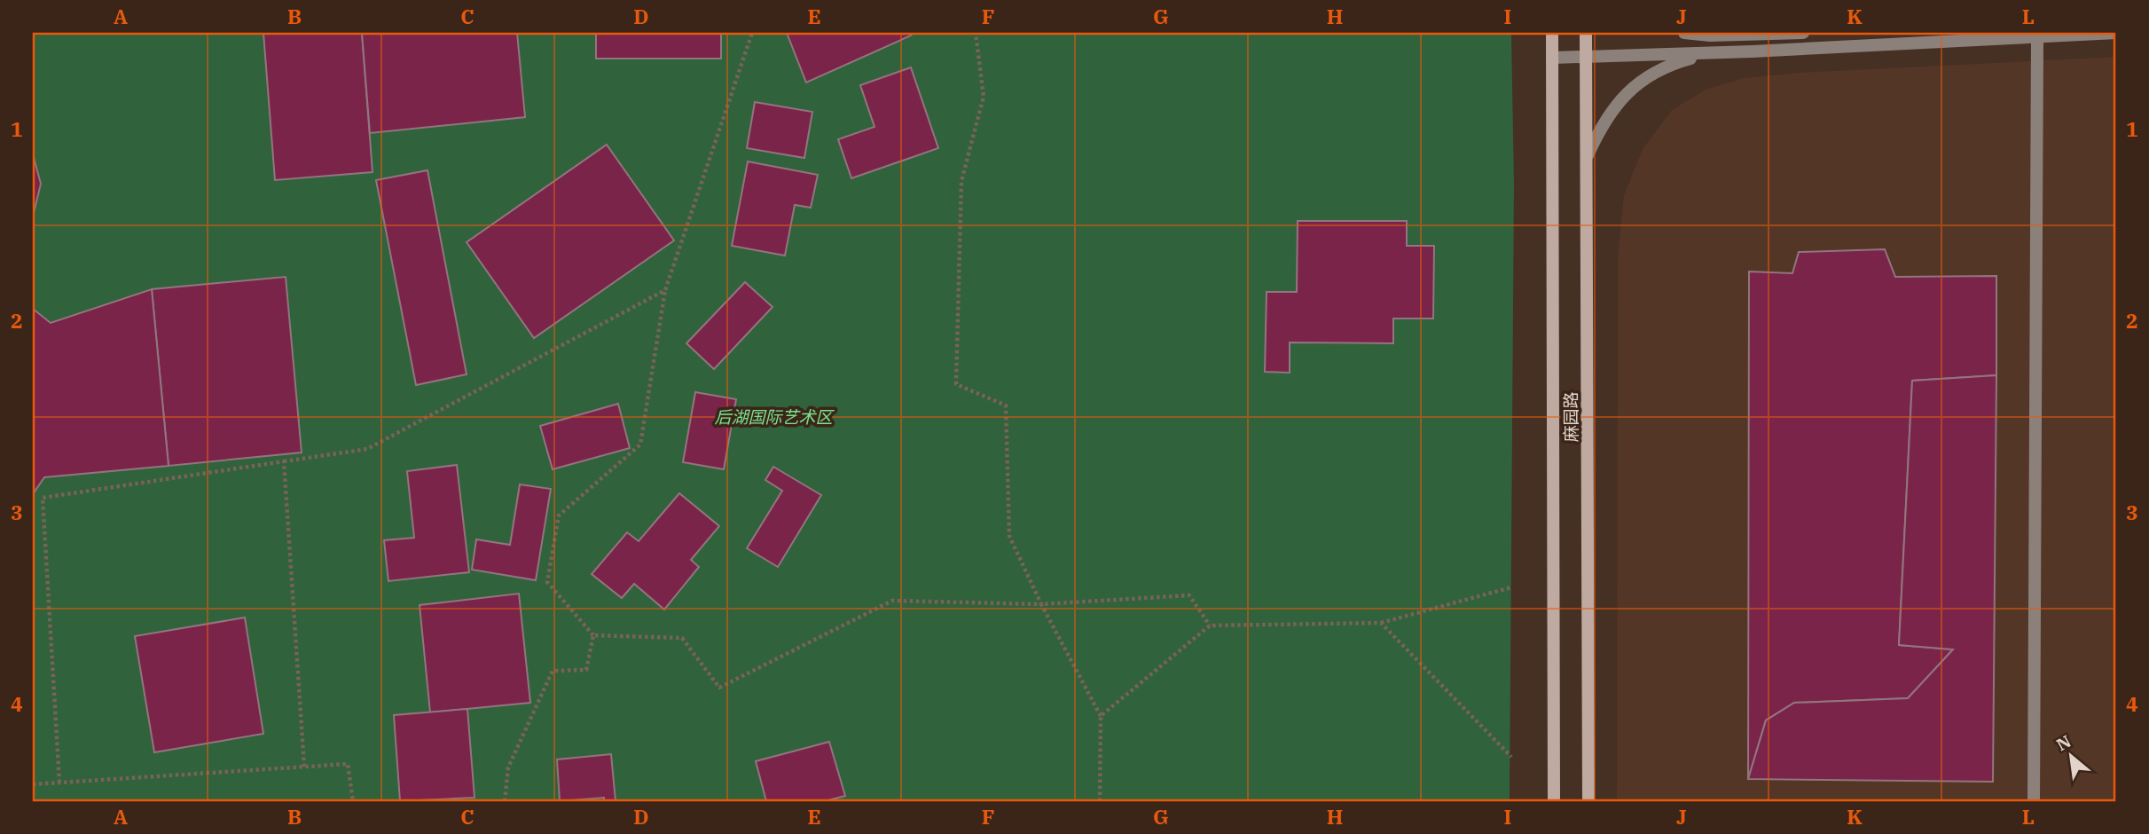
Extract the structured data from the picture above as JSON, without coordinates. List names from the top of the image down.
{
  "streets": {
    "main road": ["麻园路"]
  },
  "parks": ["后湖国际艺术区"],
  "north": "top left",
  "grid": {
    "columns": [
      "A",
      "B",
      "C",
      "D",
      "E",
      "F",
      "G",
      "H",
      "I",
      "J",
      "K",
      "L"
    ],
    "rows": [
      "1",
      "2",
      "3",
      "4"
    ]
  }
}
